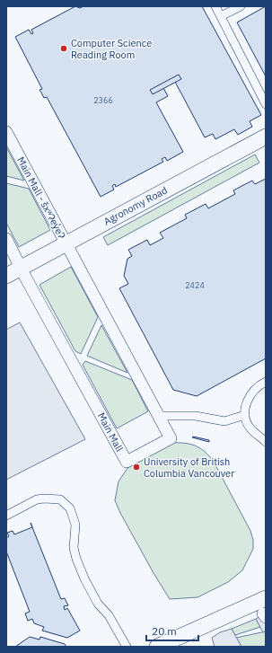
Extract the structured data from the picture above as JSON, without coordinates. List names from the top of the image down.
{
  "streets": {
    "street": ["Main Mall - šxʷʔey̓eʔ", "Agronomy Road", "Main Mall"]
  },
  "crossings": [
    ["Main Mall - šxʷʔey̓eʔ", "Agronomy Road"],
    ["Main Mall - šxʷʔey̓eʔ", "Main Mall"],
    ["Agronomy Road", "Main Mall"]
  ],
  "places": ["Computer Science Reading Room", "University of British Columbia Vancouver"],
  "house_numbers": ["2366", "2424"],
  "scale_bar": "20 m"
}
